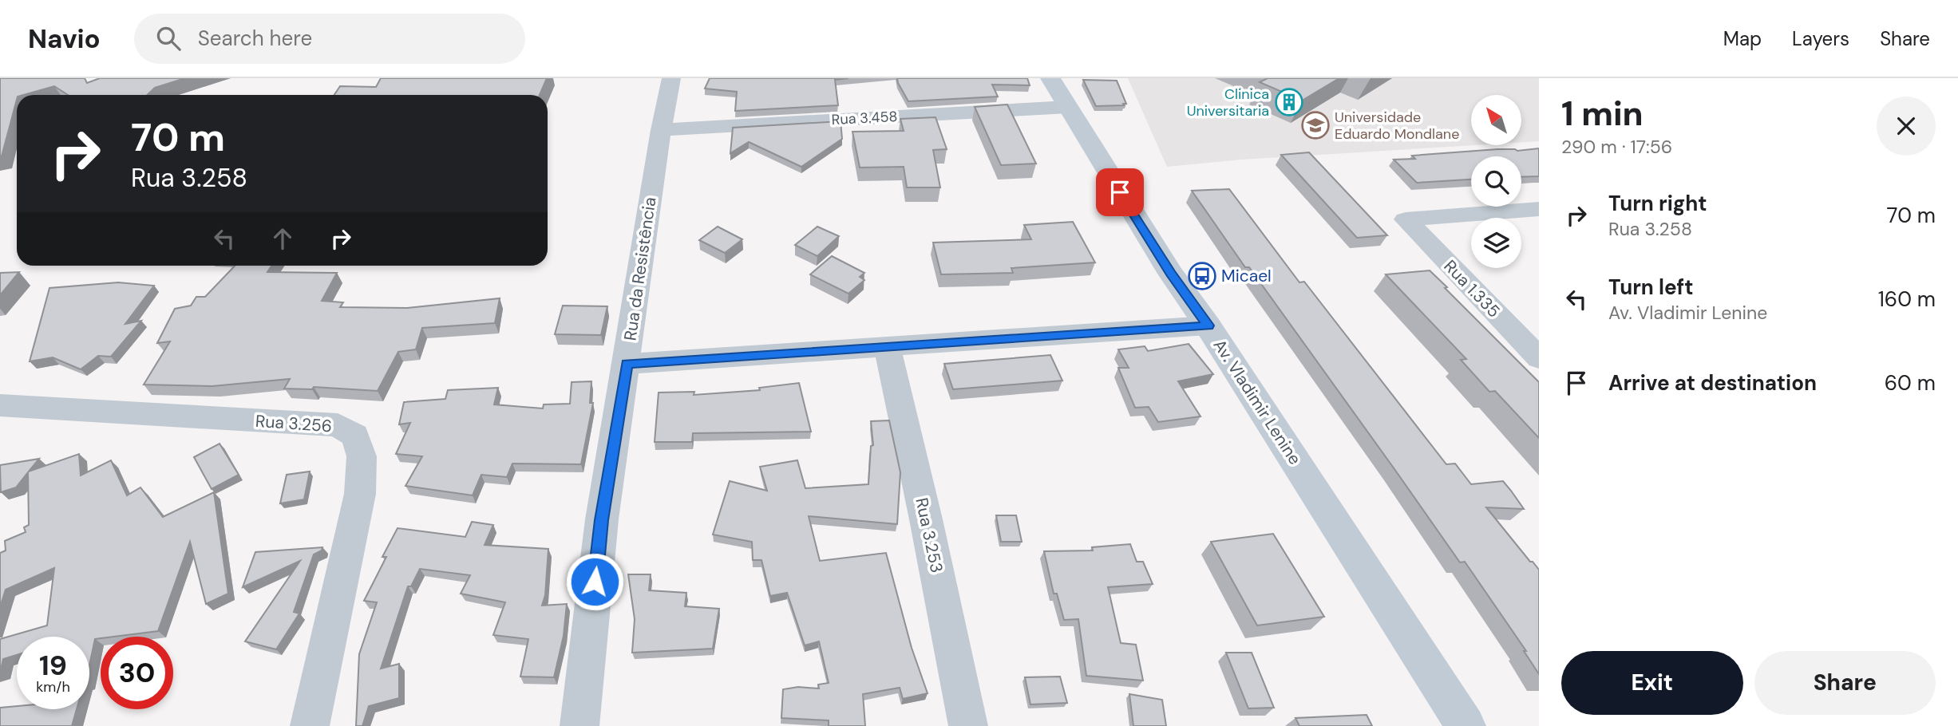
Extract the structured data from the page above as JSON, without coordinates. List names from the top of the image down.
{
  "streets": {
    "main road": ["Av. Vladimir Lenine"],
    "street": [
      "Rua 3.458",
      "Rua da Resistência",
      "Rua 1.335",
      "Rua 3.256",
      "Rua 3.253"
    ]
  },
  "crossings": [
    ["Rua 3.458", "Rua da Resistência"],
    ["Rua 3.458", "Av. Vladimir Lenine"]
  ],
  "places": {
    "building": ["Clinica Universitaria"],
    "school or university": ["Universidade Eduardo Mondlane"],
    "bus stop": ["Micael"]
  },
  "north": "top left",
  "page": {
    "header": "Navio",
    "search": "Search here",
    "nav": ["Map", "Layers", "Share"],
    "heading": ["1 min", "290 m · 17:56"],
    "turn": ["70 m", "Rua 3.258"],
    "list": [
      {
        "name": "Turn right",
        "note": "Rua 3.258",
        "value": "70 m"
      },
      {
        "name": "Turn left",
        "note": "Av. Vladimir Lenine",
        "value": "160 m"
      },
      {
        "name": "Arrive at destination",
        "value": "60 m"
      }
    ],
    "speed": "19 km/h",
    "limit": "30",
    "buttons": ["Exit", "Share"]
  }
}
